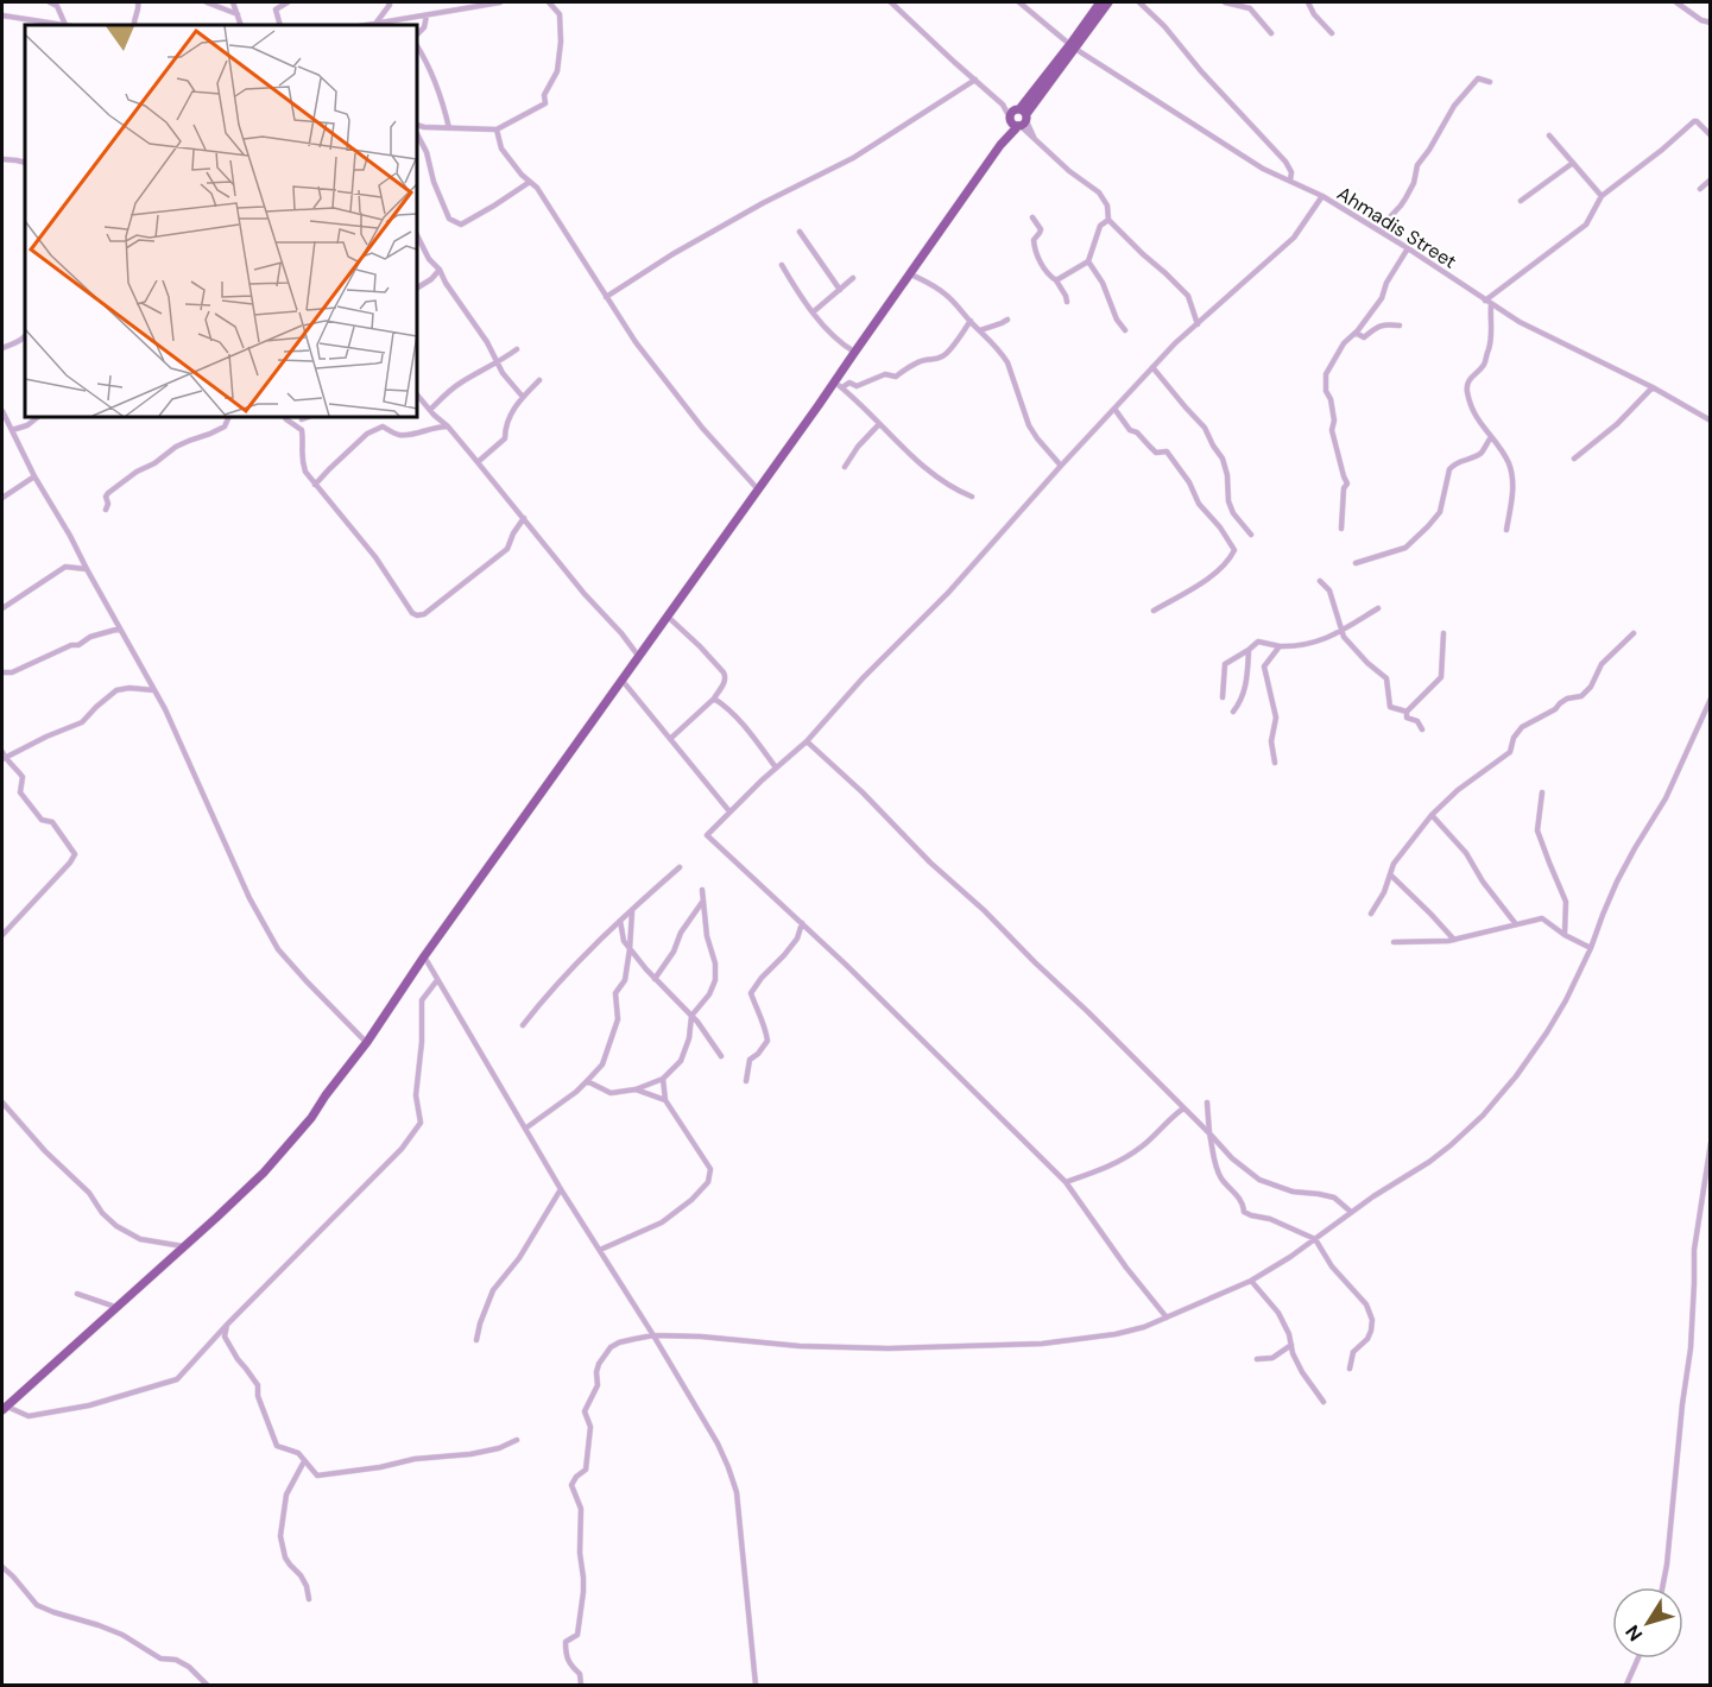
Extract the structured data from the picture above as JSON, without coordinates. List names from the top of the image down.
{
  "streets": {
    "street": ["Ahmadis Street"]
  },
  "north": "bottom left"
}
